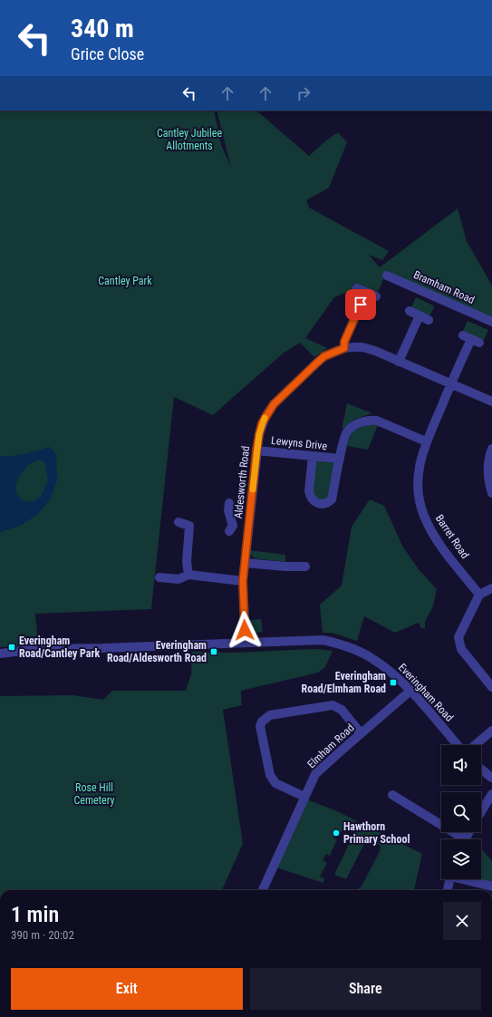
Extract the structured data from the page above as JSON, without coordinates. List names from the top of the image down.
{
  "streets": {
    "street": [
      "Bramham Road",
      "Lewyns Drive",
      "Aldesworth Road",
      "Barret Road",
      "Everingham Road",
      "Elmham Road"
    ]
  },
  "crossings": [
    ["Lewyns Drive", "Aldesworth Road"],
    ["Aldesworth Road", "Barret Road"],
    ["Aldesworth Road", "Everingham Road"],
    ["Everingham Road", "Elmham Road"]
  ],
  "parks": ["Cantley Jubilee Allotments", "Cantley Park", "Rose Hill Cemetery"],
  "places": {
    "transit": ["Everingham Road/Cantley Park", "Everingham Road/Aldesworth Road", "Everingham Road/Elmham Road"],
    "other": ["Hawthorn Primary School"]
  },
  "page": {
    "turn": ["340 m", "Grice Close"],
    "heading": ["1 min", "390 m · 20:02"],
    "buttons": ["Exit", "Share"]
  }
}
